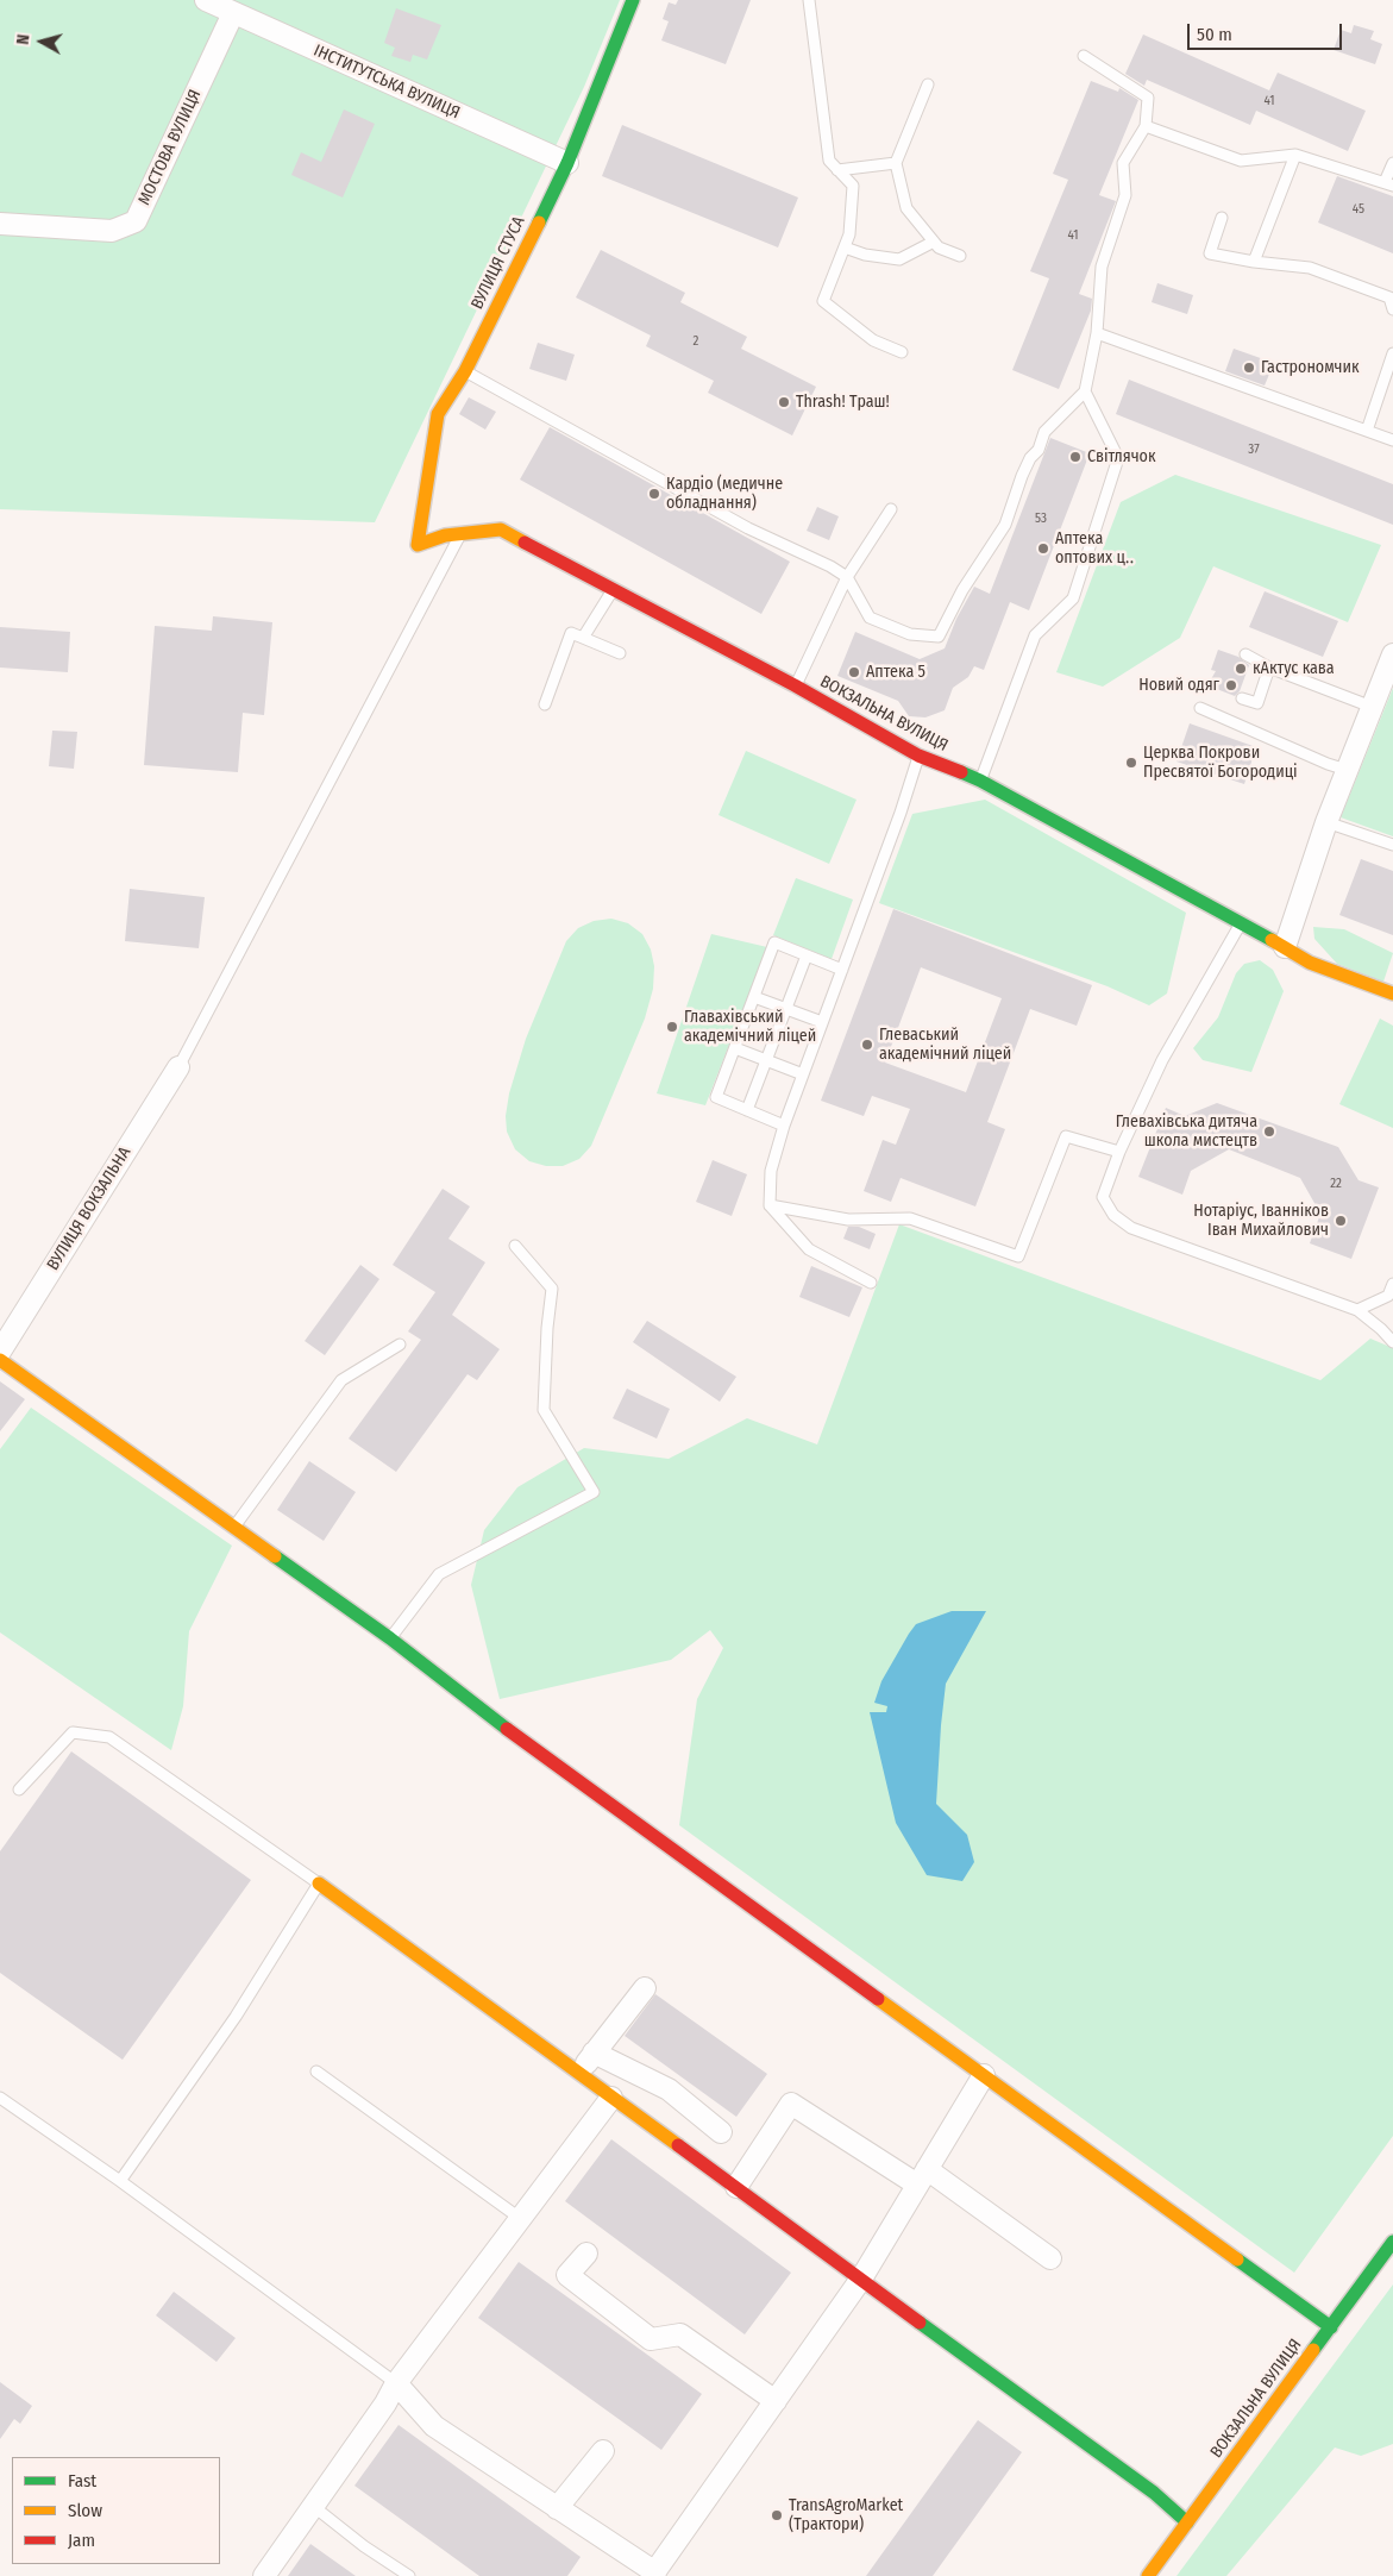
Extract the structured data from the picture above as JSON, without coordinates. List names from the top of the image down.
{
  "streets": {
    "street": [
      "ІНСТИТУТСЬКА ВУЛИЦЯ",
      "МОСТОВА ВУЛИЦЯ",
      "ВУЛИЦЯ СТУСА",
      "ВОКЗАЛЬНА ВУЛИЦЯ",
      "ВУЛИЦЯ ВОКЗАЛЬНА"
    ]
  },
  "crossings": [
    ["ІНСТИТУТСЬКА ВУЛИЦЯ", "МОСТОВА ВУЛИЦЯ"],
    ["ІНСТИТУТСЬКА ВУЛИЦЯ", "ВУЛИЦЯ СТУСА"],
    ["ВУЛИЦЯ СТУСА", "ВОКЗАЛЬНА ВУЛИЦЯ"]
  ],
  "places": [
    "Гастрономчик",
    "Thrash! Траш!",
    "Світлячок",
    "Кардіо (медичне обладнання)",
    "Аптека оптових ц‥",
    "кАктус кава",
    "Аптека 5",
    "Новий одяг",
    "Церква Покрови Пресвятої Богородиці",
    "Главахівський академічний ліцей",
    "Глеваський академічний ліцей",
    "Глевахівська дитяча школа мистецтв",
    "Нотаріус, Іванніков Іван Михайлович",
    "TransAgroMarket (Трактори)"
  ],
  "house_numbers": [
    "41",
    "45",
    "41",
    "2",
    "37",
    "53",
    "22"
  ],
  "legend": ["Fast", "Slow", "Jam"],
  "scale_bar": "50 m",
  "north": "left"
}
